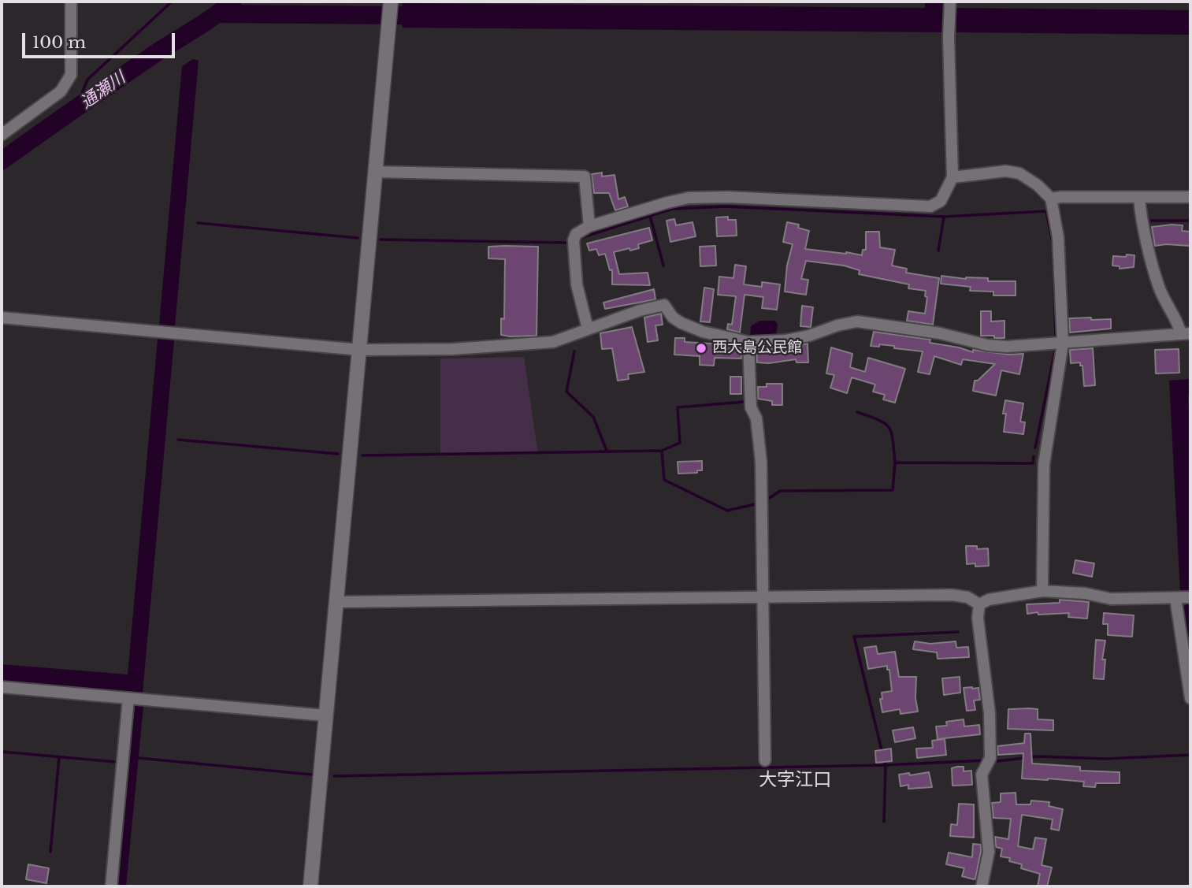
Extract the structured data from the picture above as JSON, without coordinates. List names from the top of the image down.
{
  "districts": ["大字江口"],
  "water": ["通瀬川"],
  "places": ["西大島公民館"],
  "scale_bar": "100 m"
}
